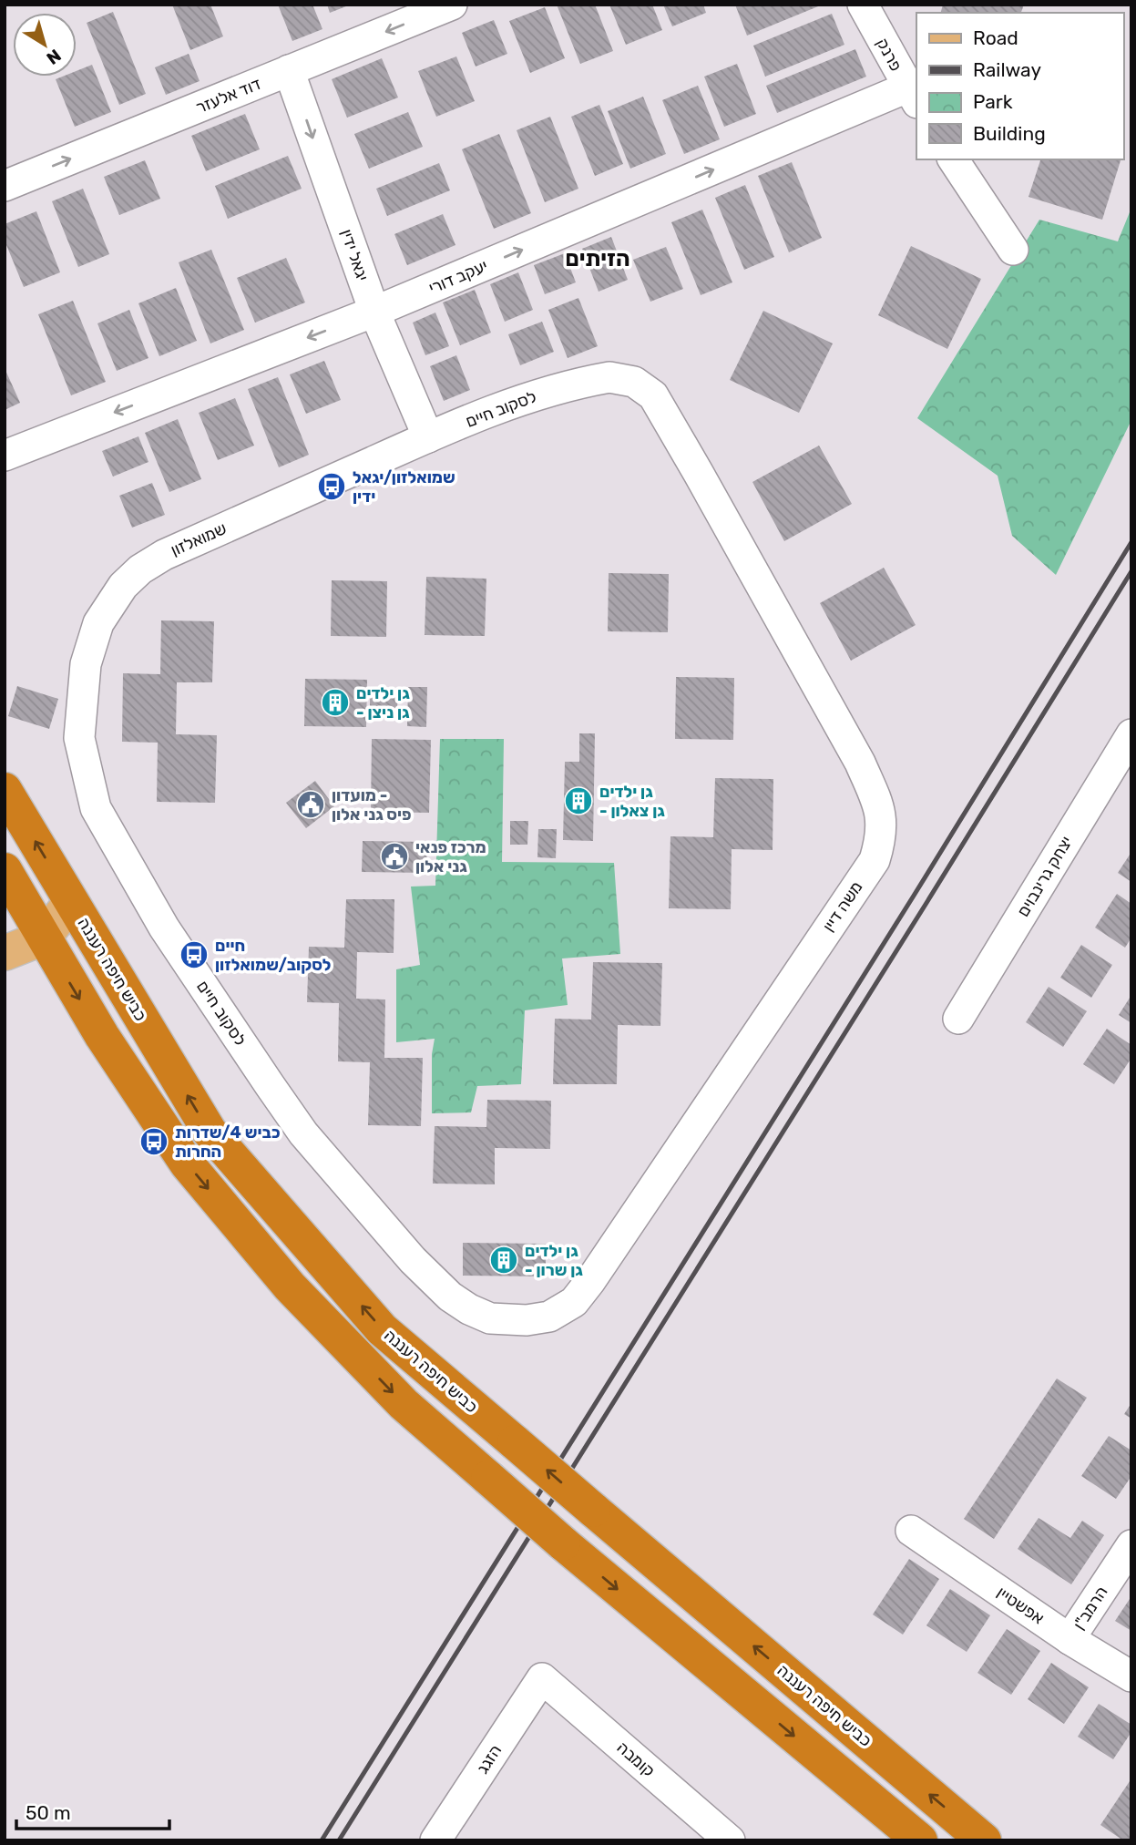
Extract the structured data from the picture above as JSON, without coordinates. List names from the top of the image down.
{
  "streets": {
    "highway": ["כביש חיפה רעננה"],
    "street": [
      "פרנק",
      "דוד אלעזר",
      "יגאל ידין",
      "יעקב דורי",
      "לסקוב חיים",
      "שמואלזון",
      "יצחק גרינבוים",
      "משה דיין",
      "אפשטיין",
      "הרמב\"ן",
      "הזגג",
      "קומבה"
    ]
  },
  "crossings": [
    ["פרנק", "יעקב דורי"],
    ["דוד אלעזר", "יגאל ידין"],
    ["יגאל ידין", "יעקב דורי"],
    ["יגאל ידין", "לסקוב חיים"],
    ["יגאל ידין", "שמואלזון"],
    ["לסקוב חיים", "שמואלזון"],
    ["לסקוב חיים", "משה דיין"],
    ["אפשטיין", "הרמב\"ן"],
    ["הזגג", "קומבה"]
  ],
  "one_way": ["יגאל ידין"],
  "districts": ["הזיתים"],
  "places": {
    "bus stop": ["שמואלזון/יגאל ידין", "חיים לסקוב/שמואלזון", "כביש 4/שדרות החרות"],
    "building": ["גן ילדים - גן ניצן", "גן ילדים - גן צאלון", "גן ילדים - גן שרון"],
    "public building": ["מועדון - פיס גני אלון", "מרכז פנאי גני אלון"]
  },
  "legend": [
    "Road",
    "Railway",
    "Park",
    "Building"
  ],
  "scale_bar": "50 m",
  "north": "bottom right"
}
